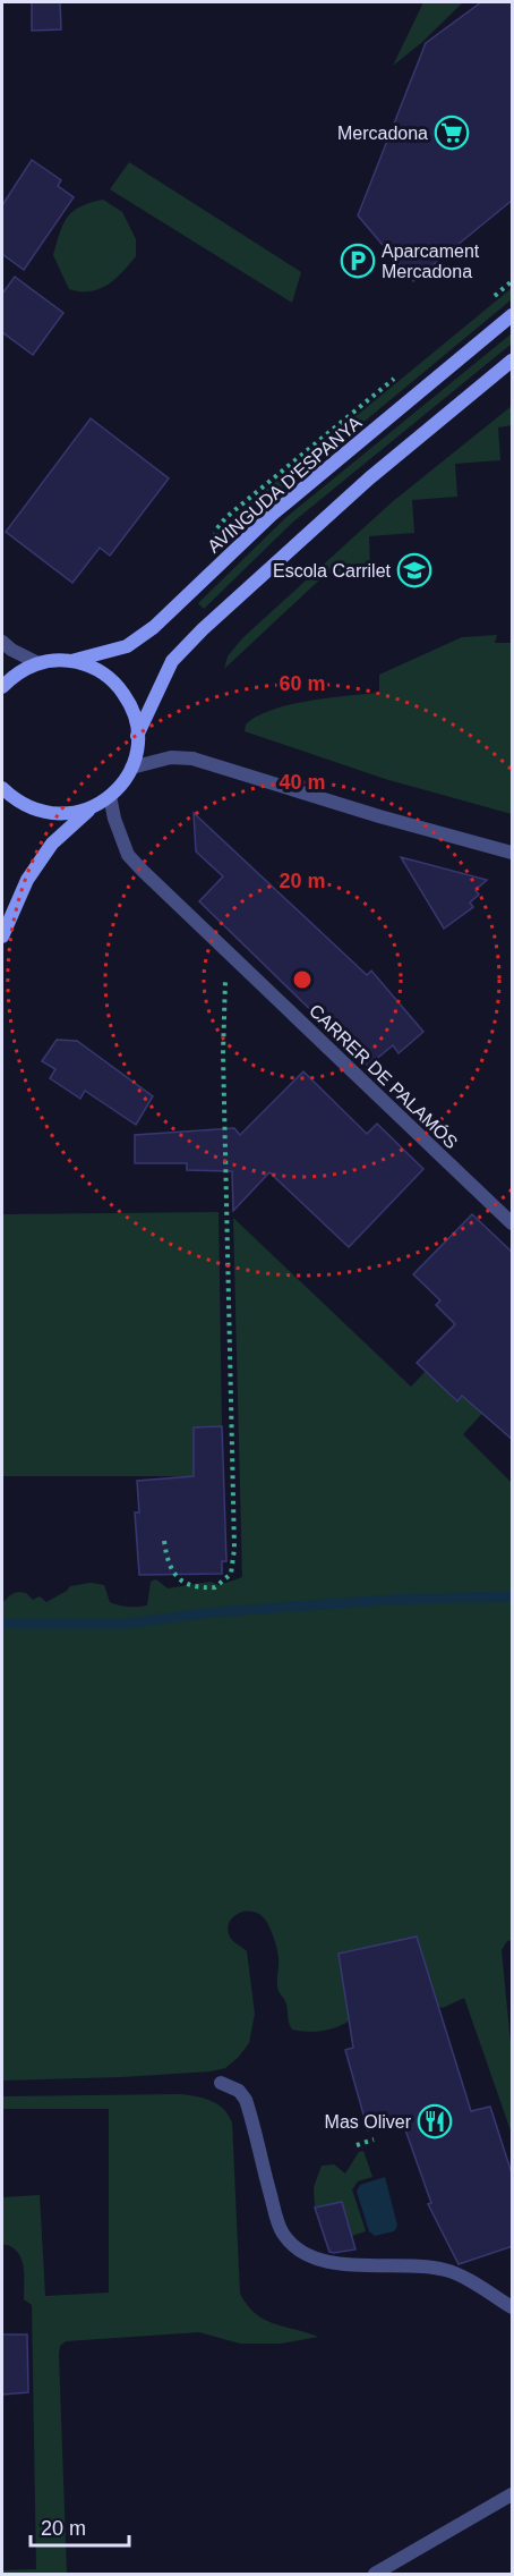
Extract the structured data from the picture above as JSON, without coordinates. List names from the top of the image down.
{
  "streets": {
    "main road": ["AVINGUDA D'ESPANYA"],
    "street": ["CARRER DE PALAMÓS"]
  },
  "places": {
    "supermarket": ["Mercadona"],
    "parking": ["Aparcament Mercadona"],
    "school or university": ["Escola Carrilet"],
    "restaurant": ["Mas Oliver"]
  },
  "scale_bar": "20 m",
  "rings": ["60 m", "40 m", "20 m"]
}
